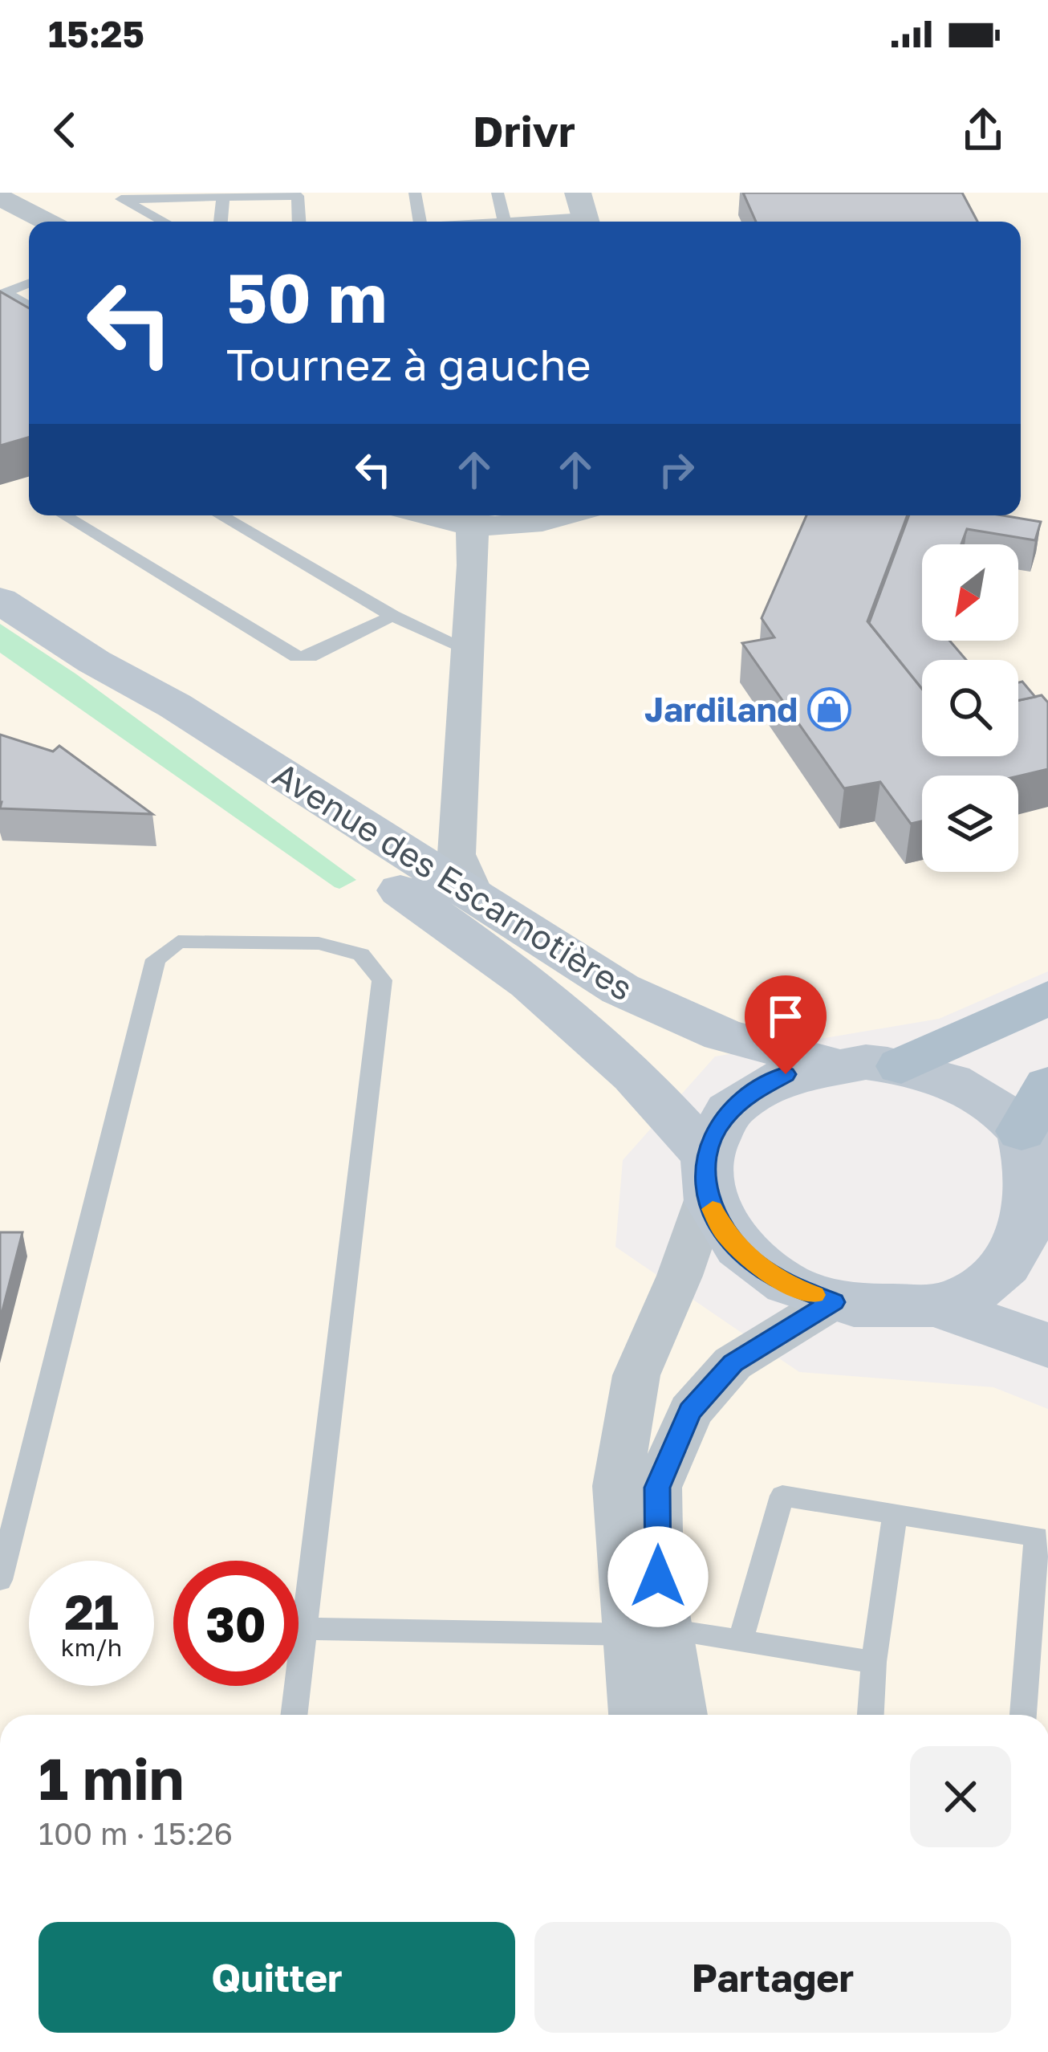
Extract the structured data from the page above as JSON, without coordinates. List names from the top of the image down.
{
  "streets": {
    "main road": ["Avenue des Escarnotières"]
  },
  "places": {
    "shop": ["Jardiland"]
  },
  "north": "bottom left",
  "page": {
    "status": "15:25",
    "header": "Drivr",
    "turn": ["50 m", "Tournez à gauche"],
    "speed": "21 km/h",
    "limit": "30",
    "heading": ["1 min", "100 m · 15:26"],
    "buttons": ["Quitter", "Partager"]
  }
}
